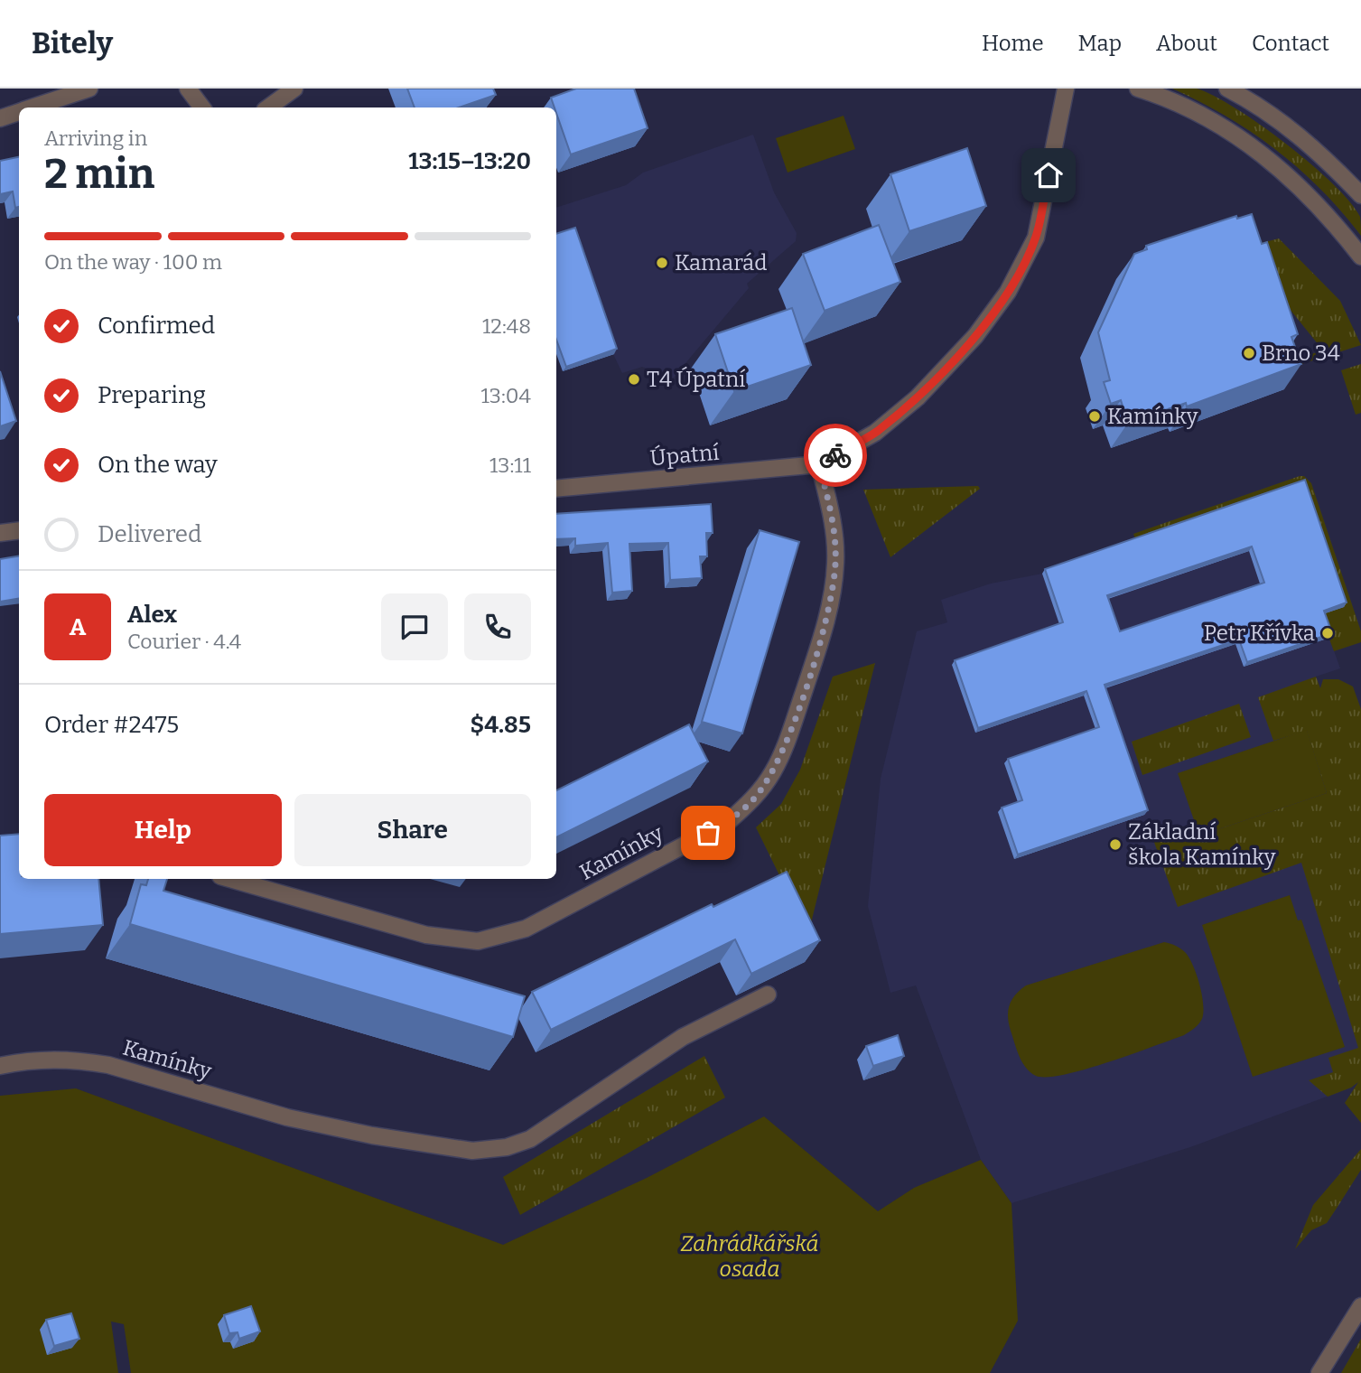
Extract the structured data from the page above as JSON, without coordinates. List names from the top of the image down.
{
  "streets": {
    "street": ["Úpatní", "Kamínky"]
  },
  "crossings": [
    ["Úpatní", "Kamínky"]
  ],
  "parks": ["Zahrádkářská osada"],
  "places": [
    "Kamarád",
    "Brno 34",
    "T4 Úpatní",
    "Kamínky",
    "Petr Křívka",
    "Základní škola Kamínky"
  ],
  "page": {
    "header": "Bitely",
    "nav": [
      "Home",
      "Map",
      "About",
      "Contact"
    ],
    "heading": ["2 min", "Arriving in", "13:15–13:20"],
    "panel": [
      "Alex",
      "Courier · 4.4",
      "Order #2475",
      "$4.85"
    ],
    "bar": "On the way · 100 m",
    "list": [
      ["Confirmed", "12:48"],
      ["Preparing", "13:04"],
      ["On the way", "13:11"],
      "Delivered"
    ],
    "round": "A",
    "buttons": ["Help", "Share"]
  }
}
